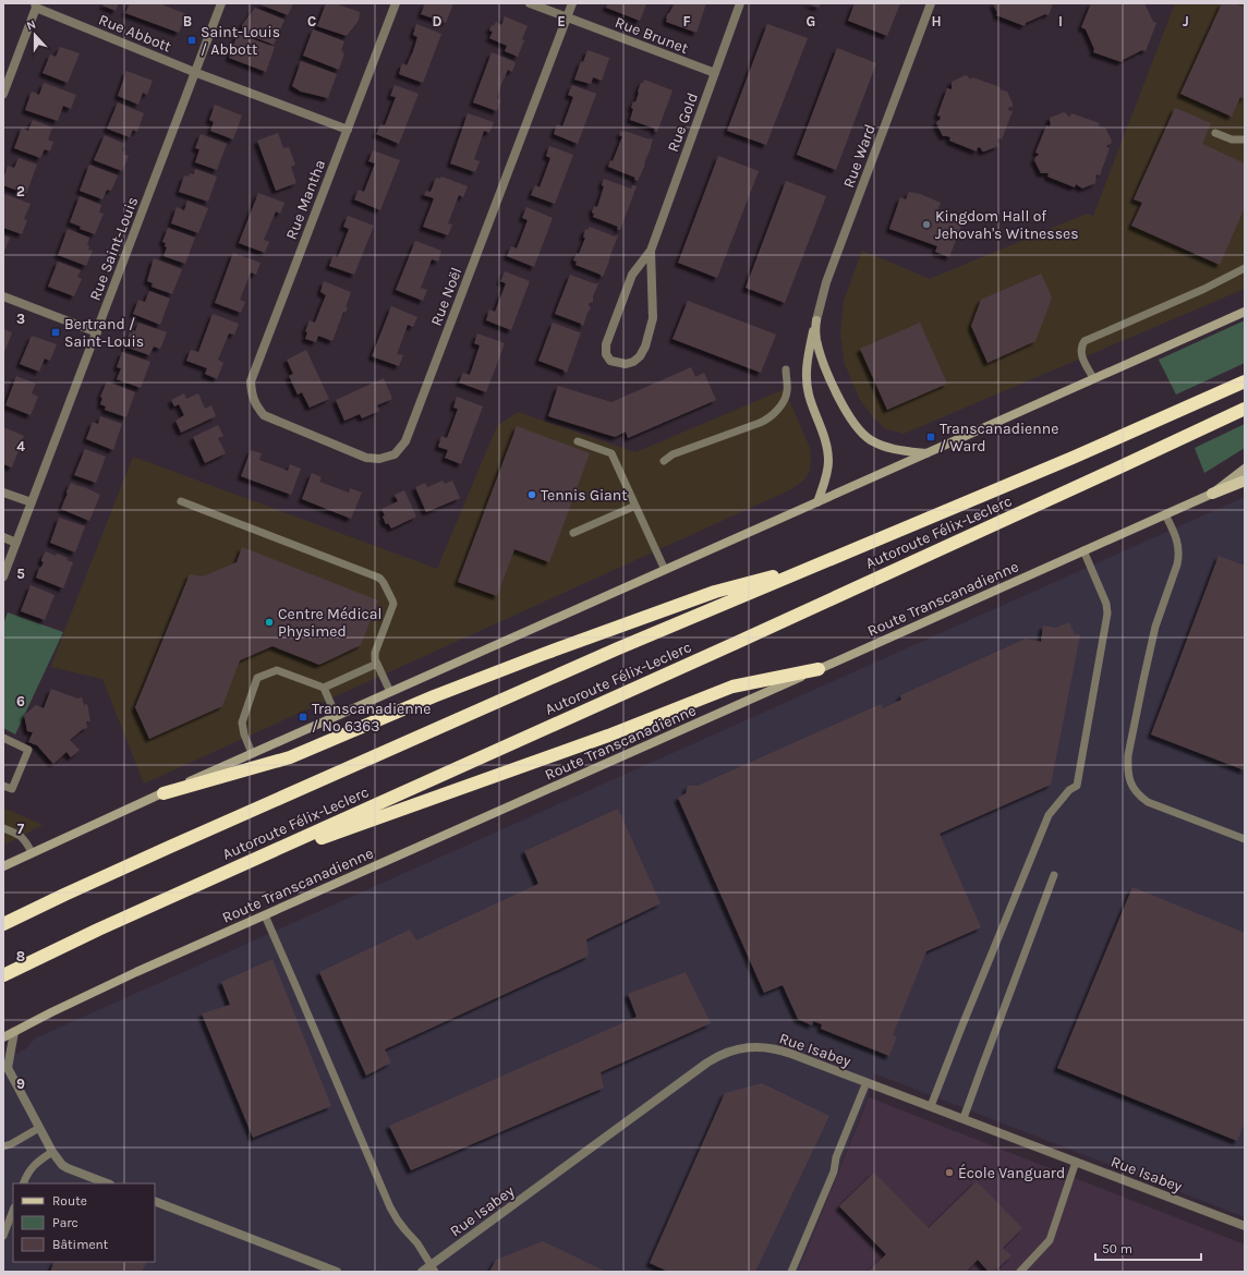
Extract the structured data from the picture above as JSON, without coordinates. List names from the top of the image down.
{
  "streets": {
    "highway": ["Autoroute Félix-Leclerc"],
    "main road": ["Route Transcanadienne"],
    "street": [
      "Rue Abbott",
      "Rue Brunet",
      "Rue Gold",
      "Rue Ward",
      "Rue Mantha",
      "Rue Saint-Louis",
      "Rue Noël",
      "Rue Isabey"
    ]
  },
  "crossings": [
    ["Rue Abbott", "Rue Mantha"],
    ["Rue Abbott", "Rue Saint-Louis"],
    ["Rue Brunet", "Rue Gold"],
    ["Rue Brunet", "Rue Noël"],
    ["Rue Mantha", "Rue Noël"]
  ],
  "places": {
    "transit": [
      "Saint-Louis / Abbott",
      "Bertrand / Saint-Louis",
      "Transcanadienne / Ward",
      "Transcanadienne / No 6363"
    ],
    "other": [
      "Kingdom Hall of Jehovah's Witnesses",
      "Tennis Giant",
      "Centre Médical Physimed",
      "École Vanguard"
    ]
  },
  "legend": ["Route", "Parc", "Bâtiment"],
  "scale_bar": "50 m",
  "north": "top",
  "grid": {
    "columns": [
      "B",
      "C",
      "D",
      "E",
      "F",
      "G",
      "H",
      "I",
      "J"
    ],
    "rows": [
      "2",
      "3",
      "4",
      "5",
      "6",
      "7",
      "8",
      "9"
    ]
  }
}
